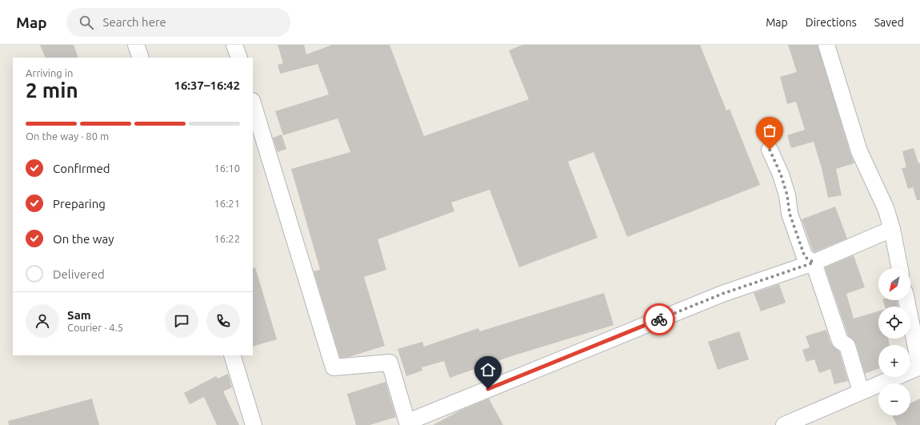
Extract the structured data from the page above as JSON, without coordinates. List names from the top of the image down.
{
  "north": "bottom left",
  "page": {
    "header": "Map",
    "search": "Search here",
    "nav": ["Map", "Directions", "Saved"],
    "heading": ["2 min", "Arriving in", "16:37–16:42"],
    "panel": ["Sam", "Courier · 4.5"],
    "bar": "On the way · 80 m",
    "list": [
      ["Confirmed", "16:10"],
      ["Preparing", "16:21"],
      ["On the way", "16:22"],
      "Delivered"
    ],
    "map_buttons": ["+", "−"]
  }
}
